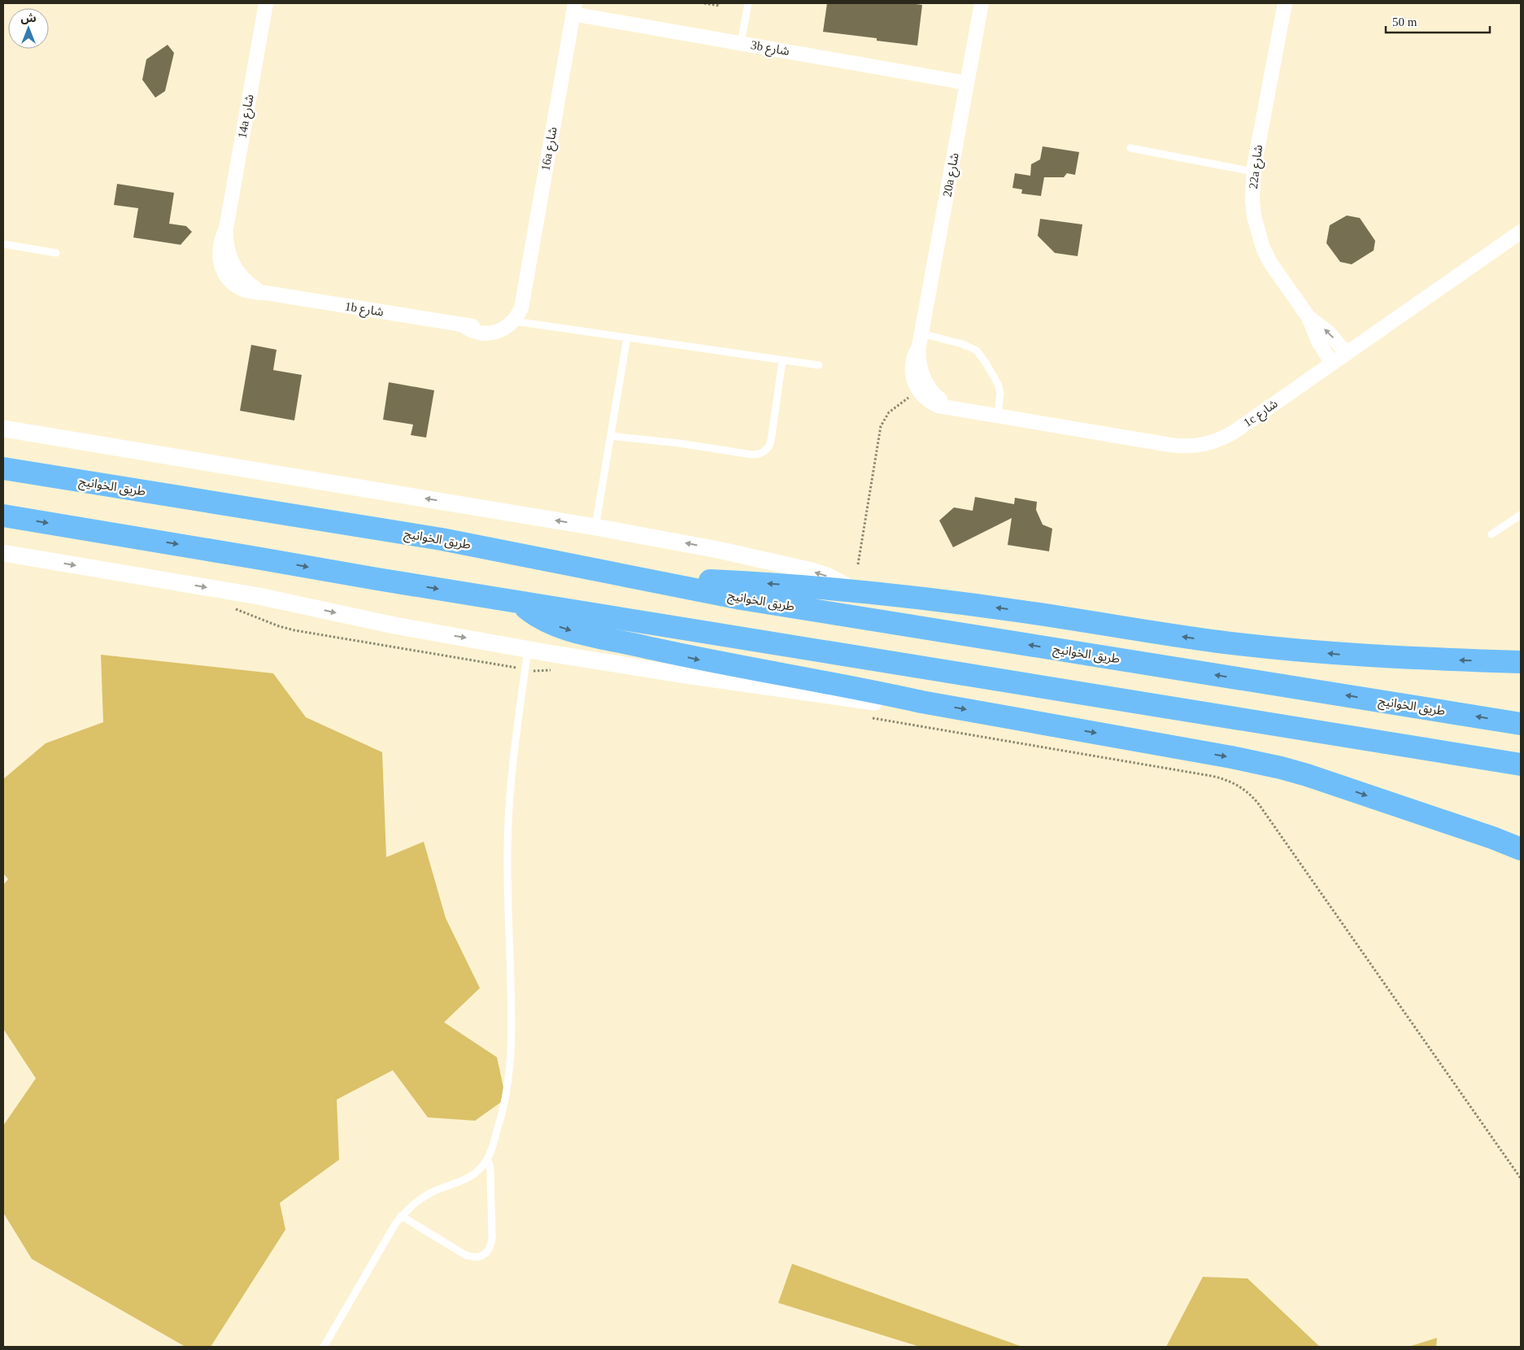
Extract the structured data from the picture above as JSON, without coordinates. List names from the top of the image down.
{
  "streets": {
    "highway": ["طريق الخوانيج"],
    "street": [
      "3b شارع",
      "14a شارع",
      "16a شارع",
      "22a شارع",
      "20a شارع",
      "1b شارع",
      "1c شارع"
    ]
  },
  "crossings": [
    ["3b شارع", "16a شارع"],
    ["3b شارع", "20a شارع"],
    ["14a شارع", "1b شارع"],
    ["16a شارع", "1b شارع"],
    ["22a شارع", "1c شارع"],
    ["20a شارع", "1c شارع"]
  ],
  "scale_bar": "50 m",
  "north": "top"
}
